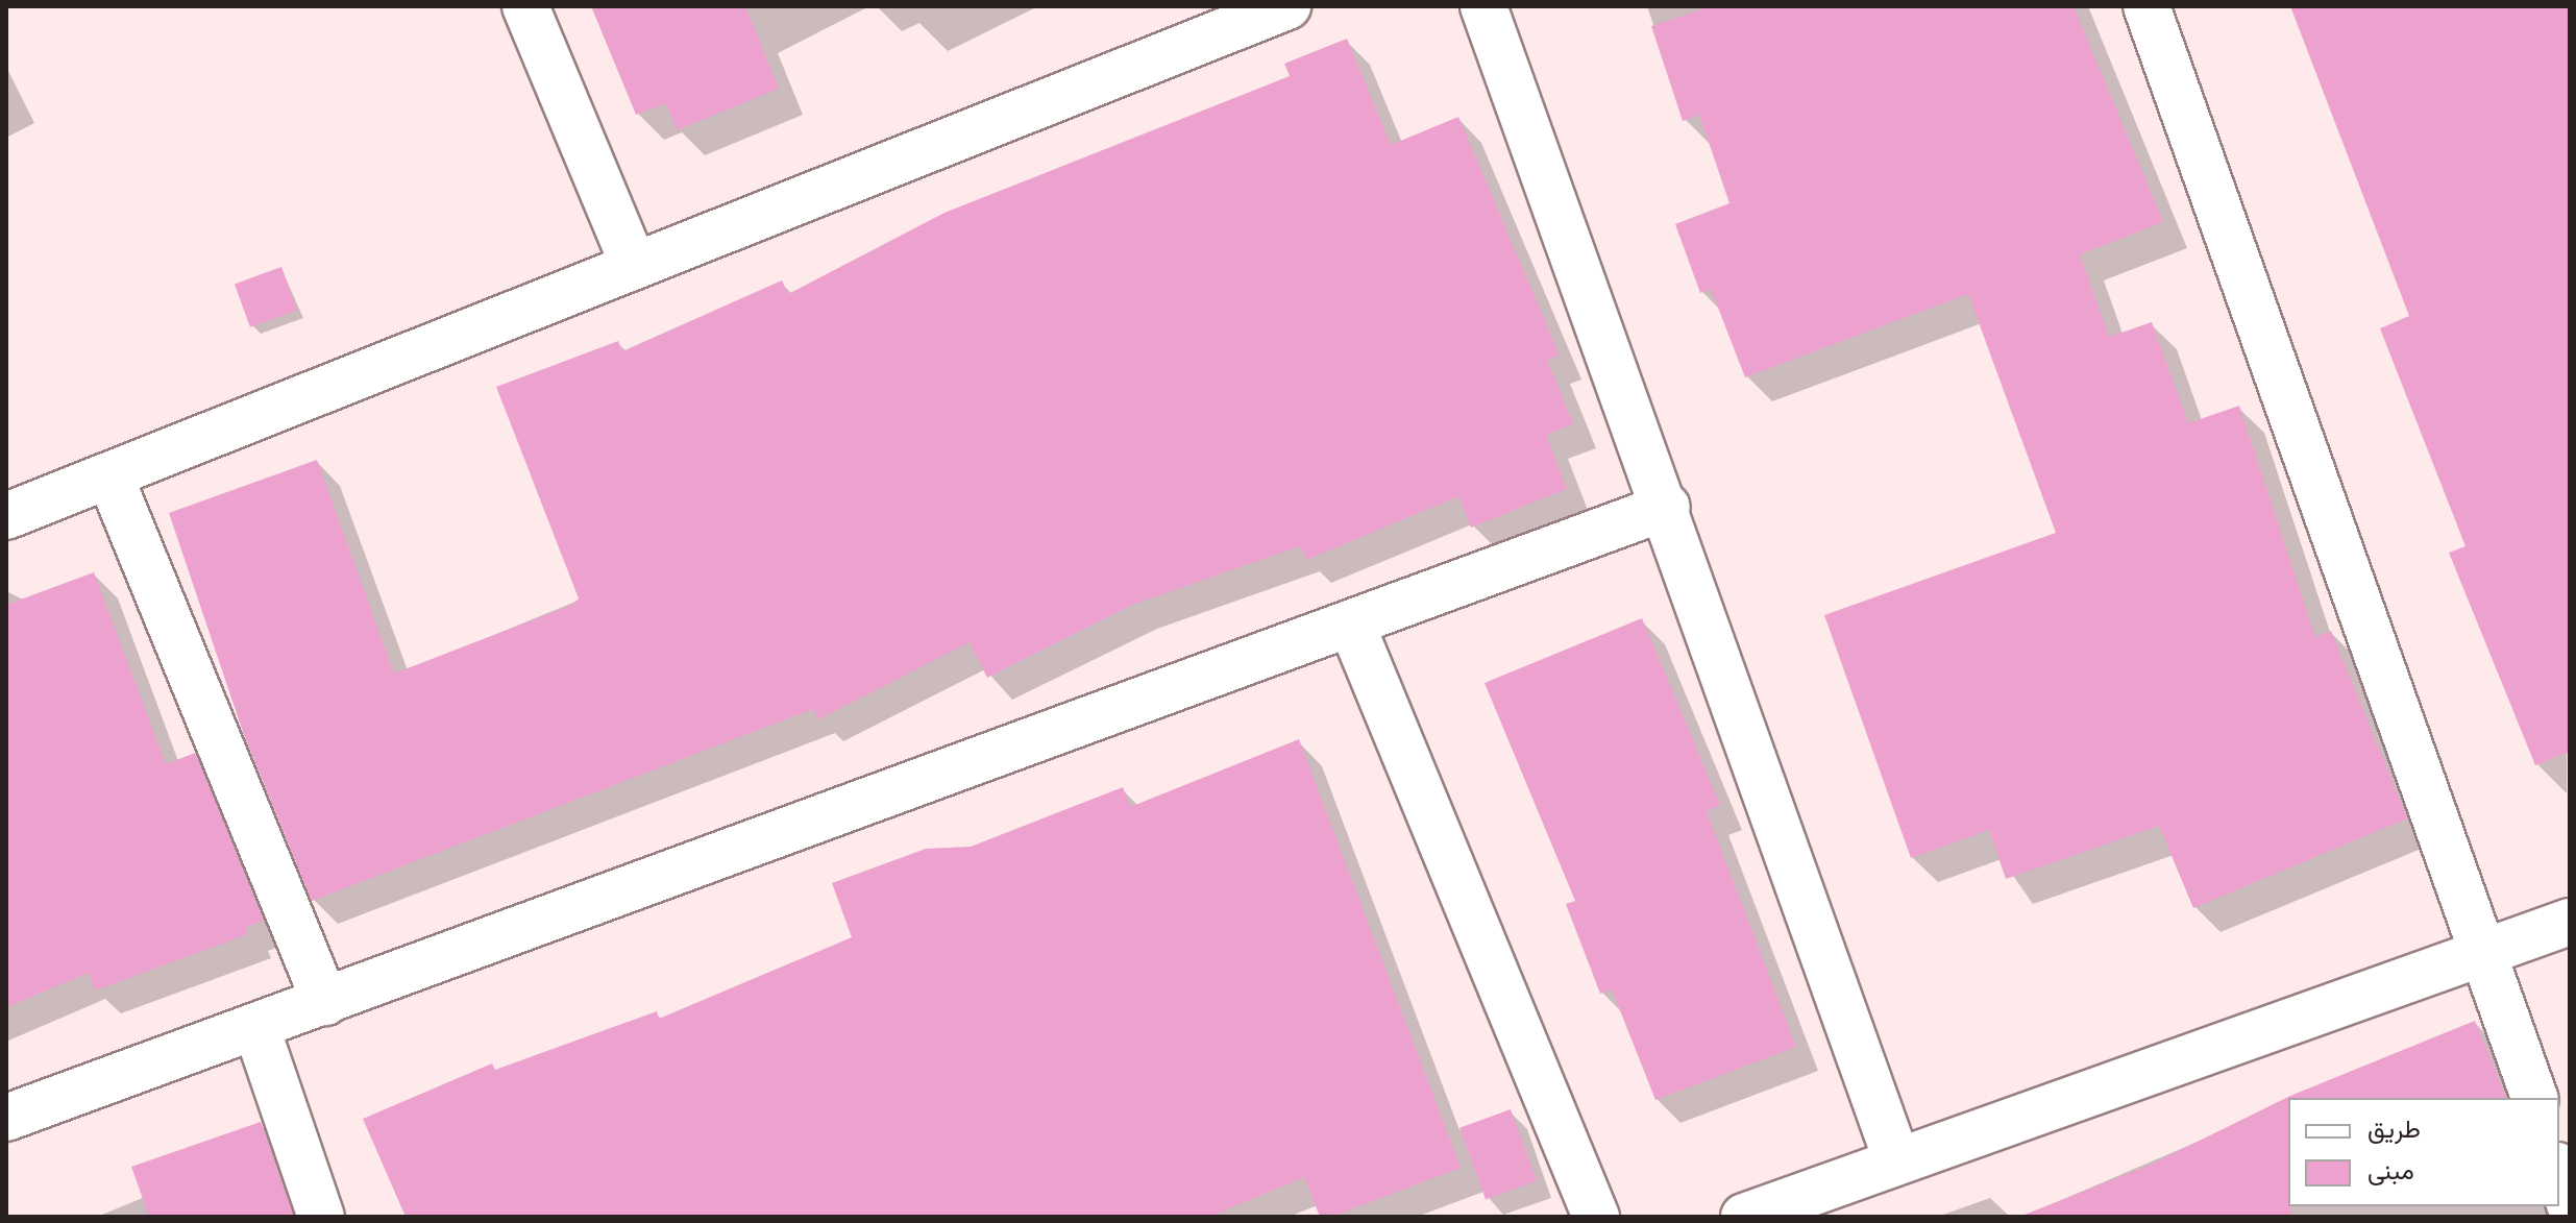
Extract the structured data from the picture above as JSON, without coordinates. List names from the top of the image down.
{
  "legend": ["طريق", "مبنى"]
}
